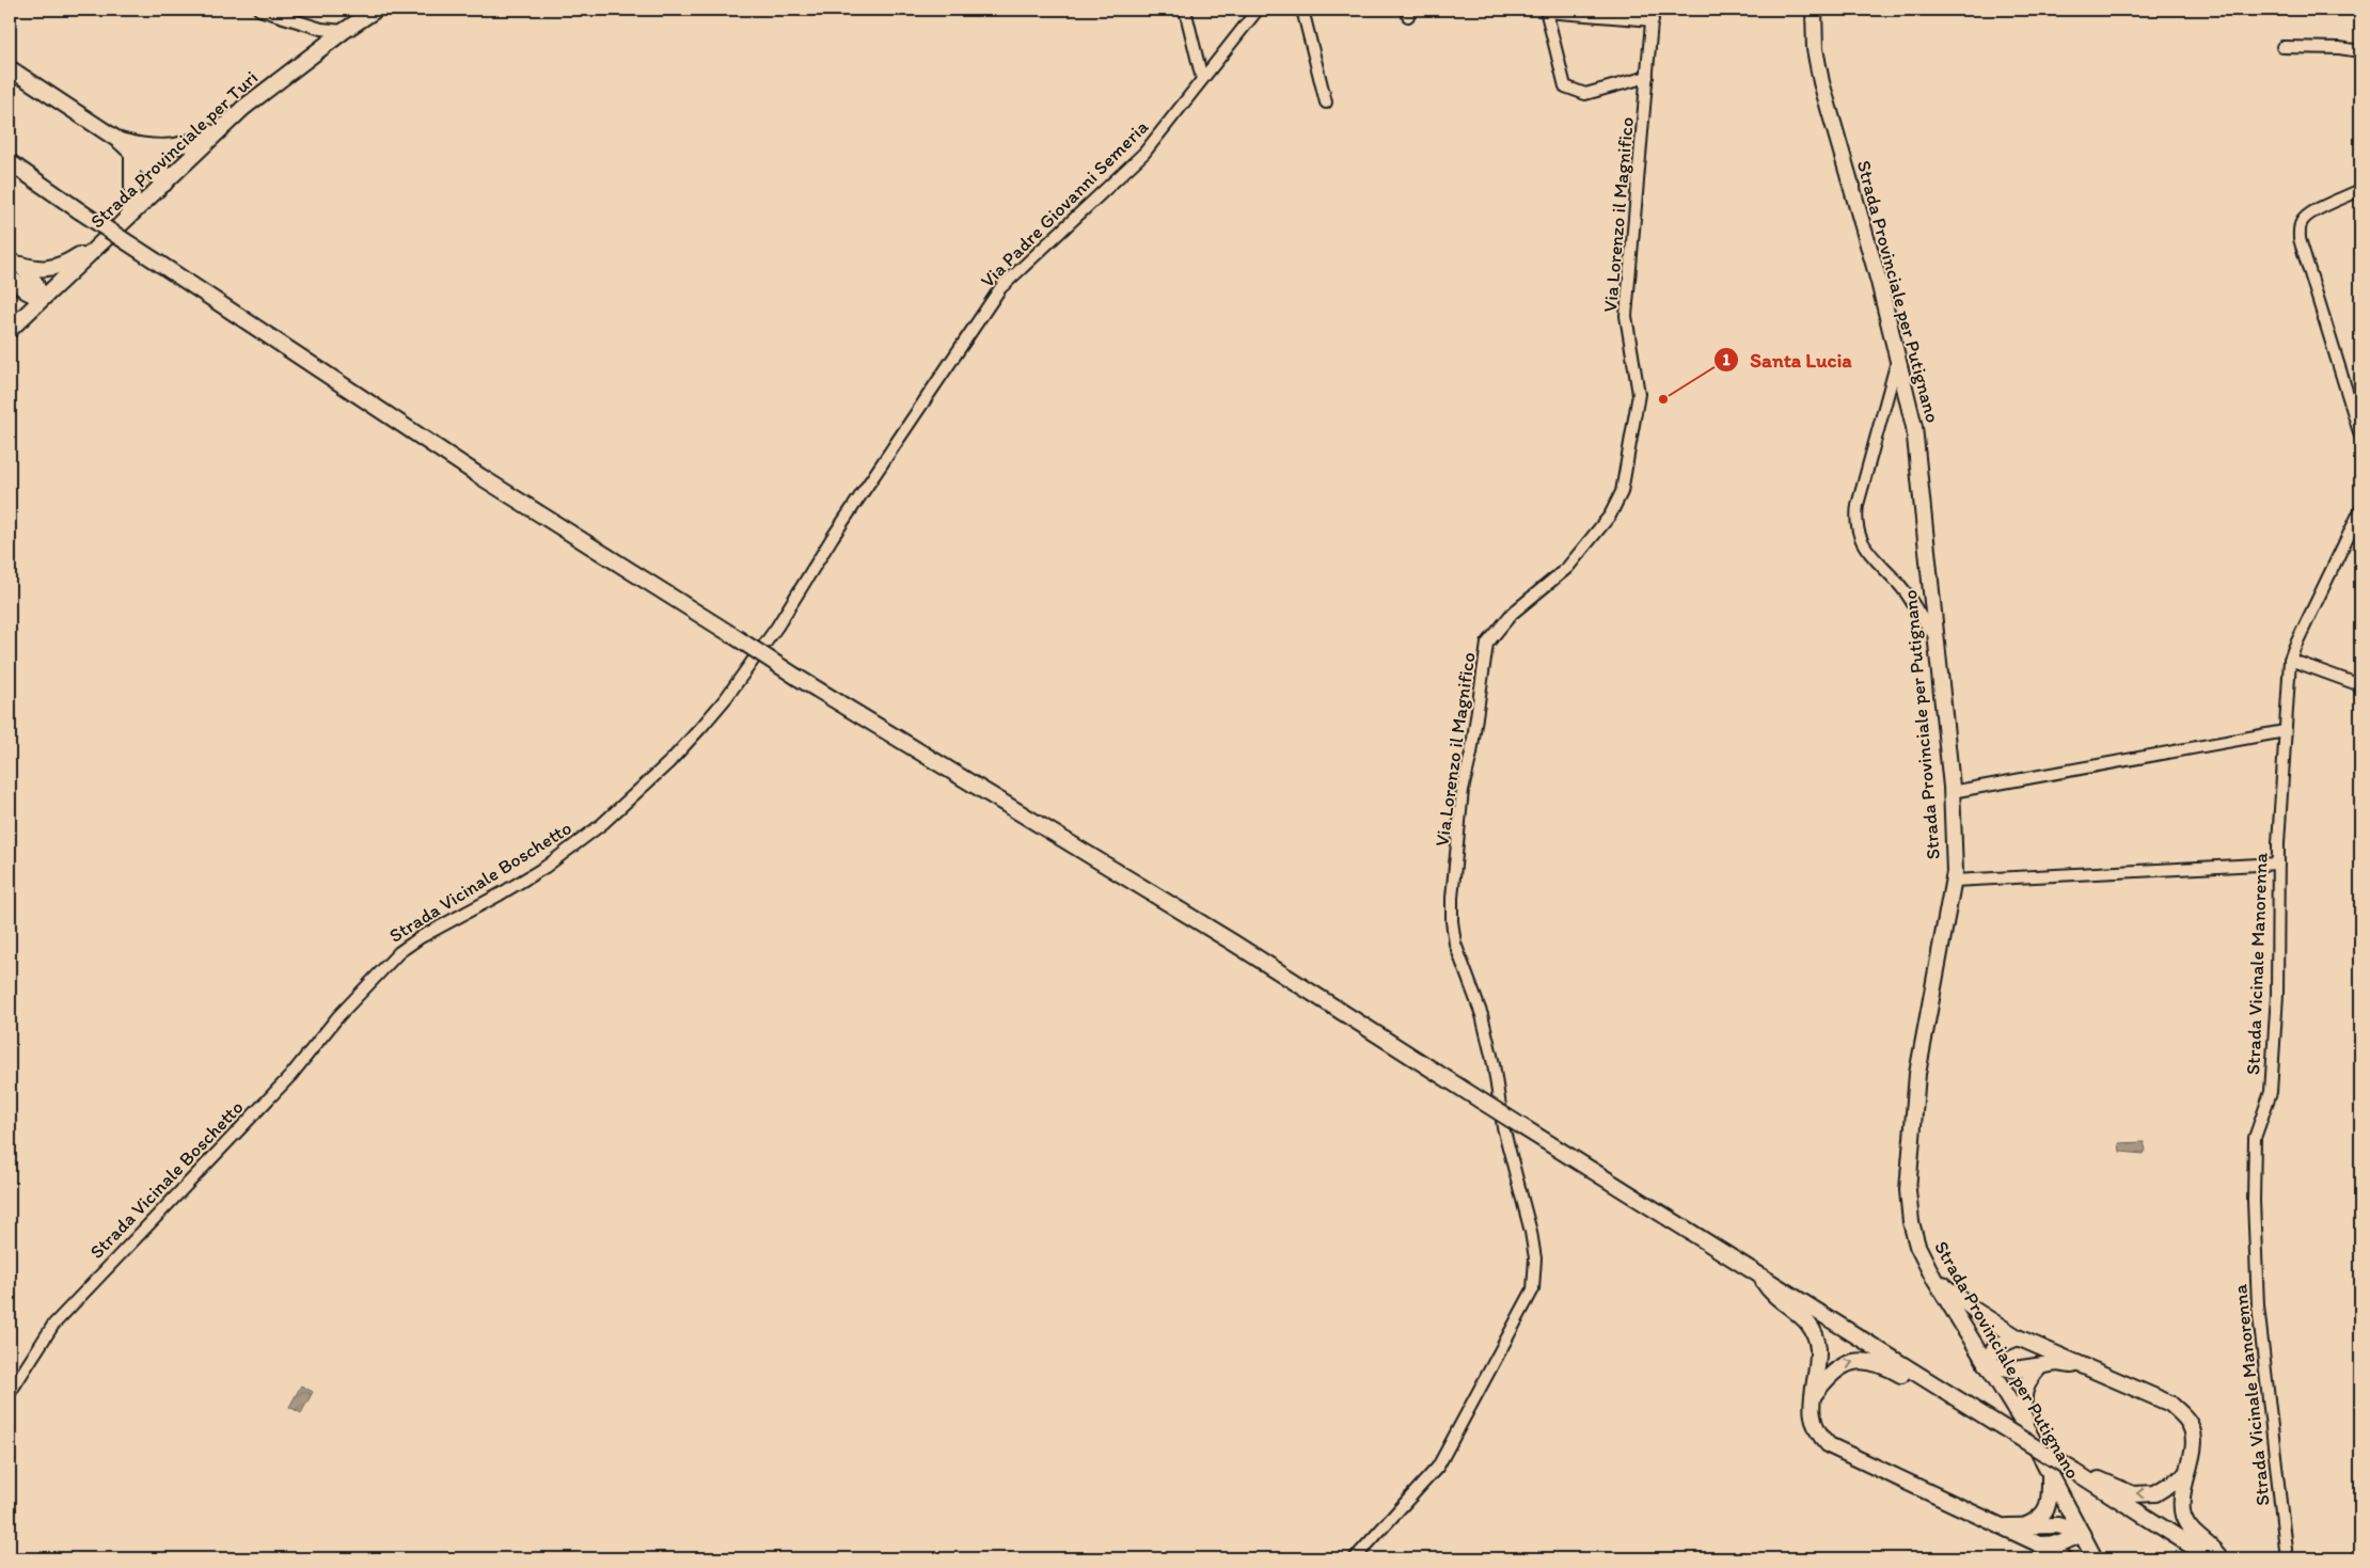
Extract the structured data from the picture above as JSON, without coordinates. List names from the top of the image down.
{
  "streets": {
    "main road": ["Strada Provinciale per Turi", "Strada Provinciale per Putignano"],
    "street": [
      "Via Padre Giovanni Semeria",
      "Via Lorenzo il Magnifico",
      "Strada Vicinale Boschetto",
      "Strada Vicinale Manorenna"
    ]
  },
  "crossings": [
    ["Via Padre Giovanni Semeria", "Strada Vicinale Boschetto"]
  ],
  "places": ["Santa Lucia"]
}
